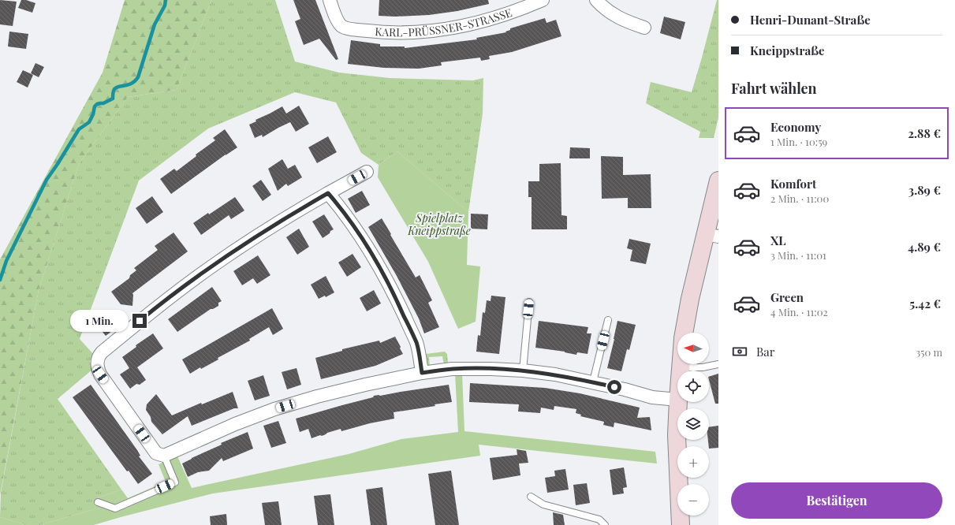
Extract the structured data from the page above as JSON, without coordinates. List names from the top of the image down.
{
  "streets": {
    "street": ["KARL-PRÜSSNER-STRASSE"]
  },
  "parks": ["Spielplatz Kneippstraße"],
  "north": "left",
  "page": {
    "banner": ["Henri-Dunant-Straße", "Kneippstraße"],
    "heading": "Fahrt wählen",
    "list": [
      {
        "name": "Economy",
        "note": "1 Min. · 10:59",
        "value": "2.88 €"
      },
      {
        "name": "Komfort",
        "note": "2 Min. · 11:00",
        "value": "3.89 €"
      },
      {
        "name": "XL",
        "note": "3 Min. · 11:01",
        "value": "4.89 €"
      },
      {
        "name": "Green",
        "note": "4 Min. · 11:02",
        "value": "5.42 €"
      }
    ],
    "bubble": "1 Min.",
    "map_buttons": ["+", "−"],
    "pay": ["Bar", "350 m"],
    "buttons": "Bestätigen"
  }
}
